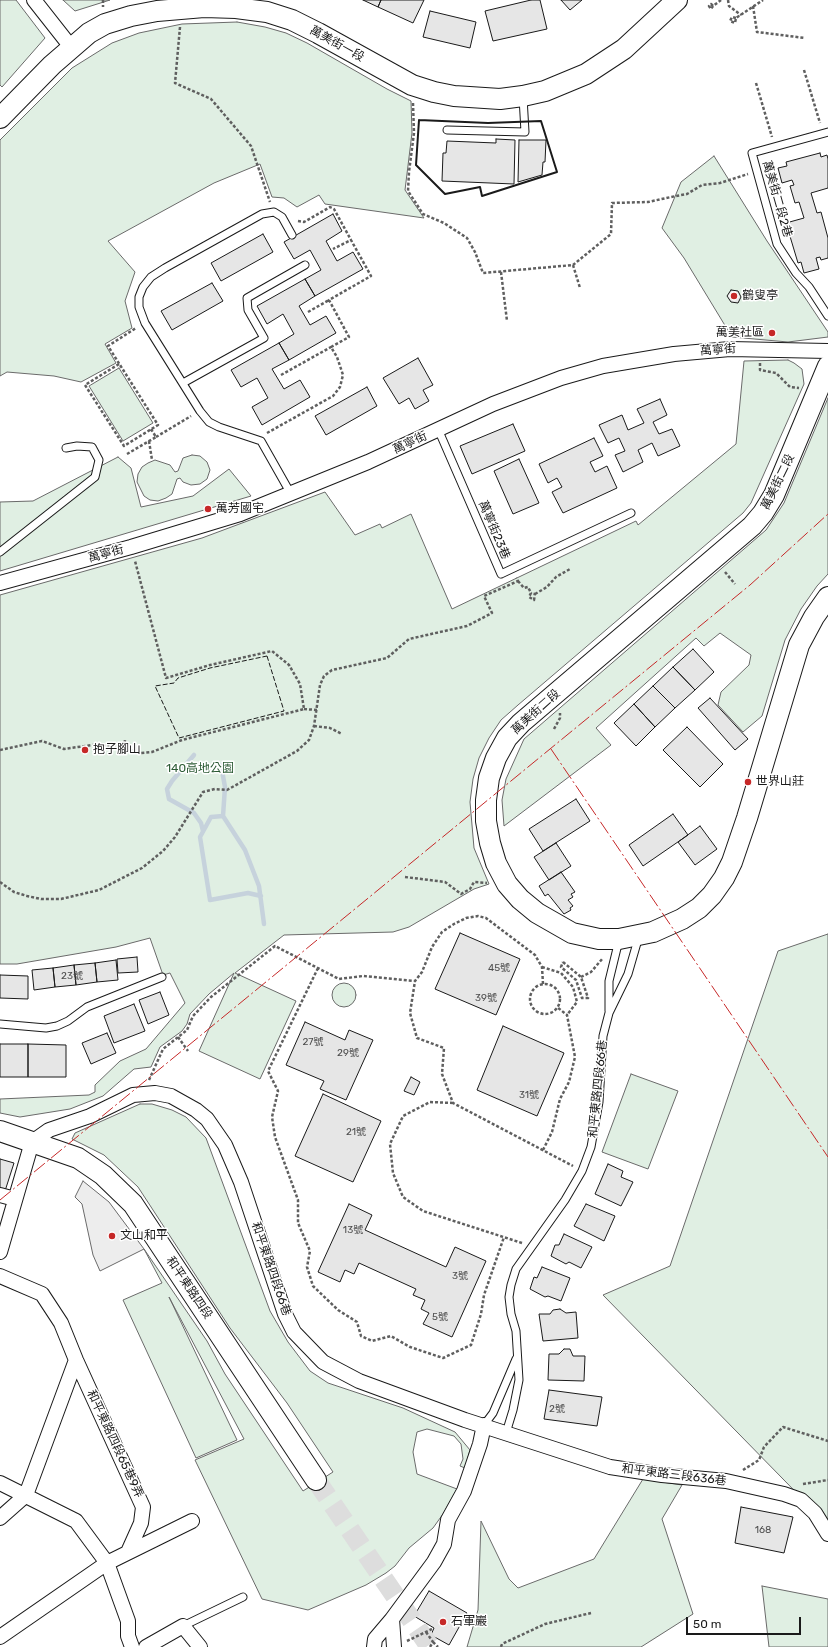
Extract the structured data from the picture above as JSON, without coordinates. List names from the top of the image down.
{
  "streets": {
    "street": [
      "萬美街一段",
      "萬寧街",
      "萬美街二段",
      "和平東路四段66巷",
      "和平東路四段",
      "和平東路四段65巷9弄",
      "和平東路三段636巷"
    ],
    "lane": ["萬美街二段2巷", "萬寧街23巷"]
  },
  "crossings": [
    ["萬寧街", "萬寧街23巷"],
    ["萬美街二段", "和平東路四段66巷"],
    ["和平東路四段66巷", "和平東路四段"],
    ["和平東路四段66巷", "和平東路三段636巷"]
  ],
  "parks": ["140高地公園"],
  "places": [
    "鶴叟亭",
    "萬美社區",
    "萬芳國宅",
    "抱子腳山",
    "世界山莊",
    "文山和平",
    "石軍巖"
  ],
  "house_numbers": [
    "45號",
    "23號",
    "39號",
    "27號",
    "29號",
    "31號",
    "21號",
    "13號",
    "3號",
    "5號",
    "2號",
    "168"
  ],
  "scale_bar": "50 m"
}
